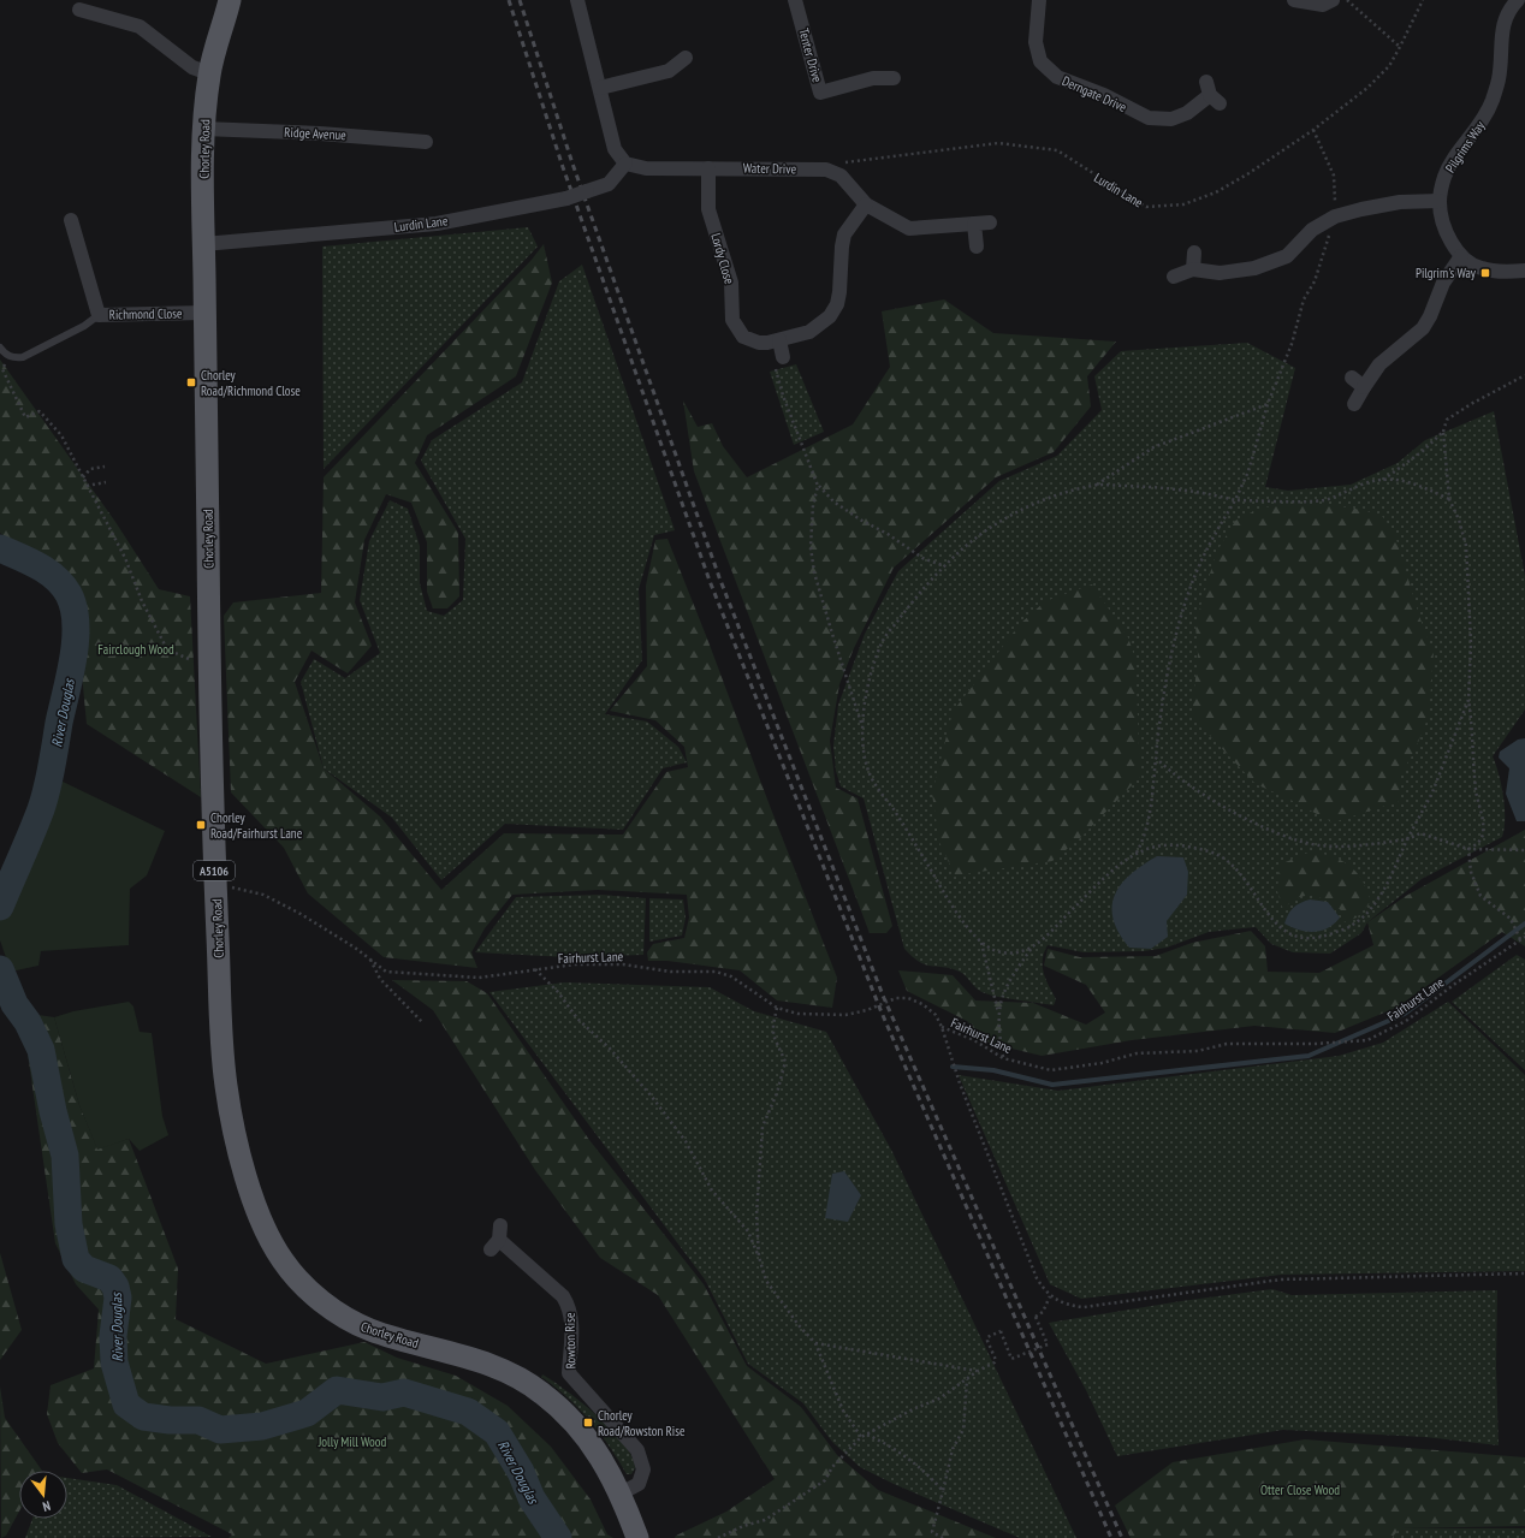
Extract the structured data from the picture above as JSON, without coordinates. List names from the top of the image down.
{
  "streets": {
    "main road": ["Chorley Road", "A5106"],
    "street": [
      "Tenter Drive",
      "Derngate Drive",
      "Ridge Avenue",
      "Pilgrims Way",
      "Water Drive",
      "Lurdin Lane",
      "Lordy Close",
      "Richmond Close",
      "Rowton Rise"
    ],
    "path": ["Fairhurst Lane"]
  },
  "crossings": [
    ["Ridge Avenue", "Chorley Road"],
    ["Chorley Road", "Lurdin Lane"],
    ["Chorley Road", "Richmond Close"],
    ["Chorley Road", "Fairhurst Lane"],
    ["Chorley Road", "Rowton Rise"],
    ["Water Drive", "Lurdin Lane"],
    ["Water Drive", "Lordy Close"]
  ],
  "water": ["River Douglas"],
  "parks": ["Fairclough Wood", "Jolly Mill Wood", "Otter Close Wood"],
  "places": {
    "transit": [
      "Pilgrim's Way",
      "Chorley Road/Richmond Close",
      "Chorley Road/Fairhurst Lane",
      "Chorley Road/Rowston Rise"
    ]
  },
  "north": "bottom"
}
